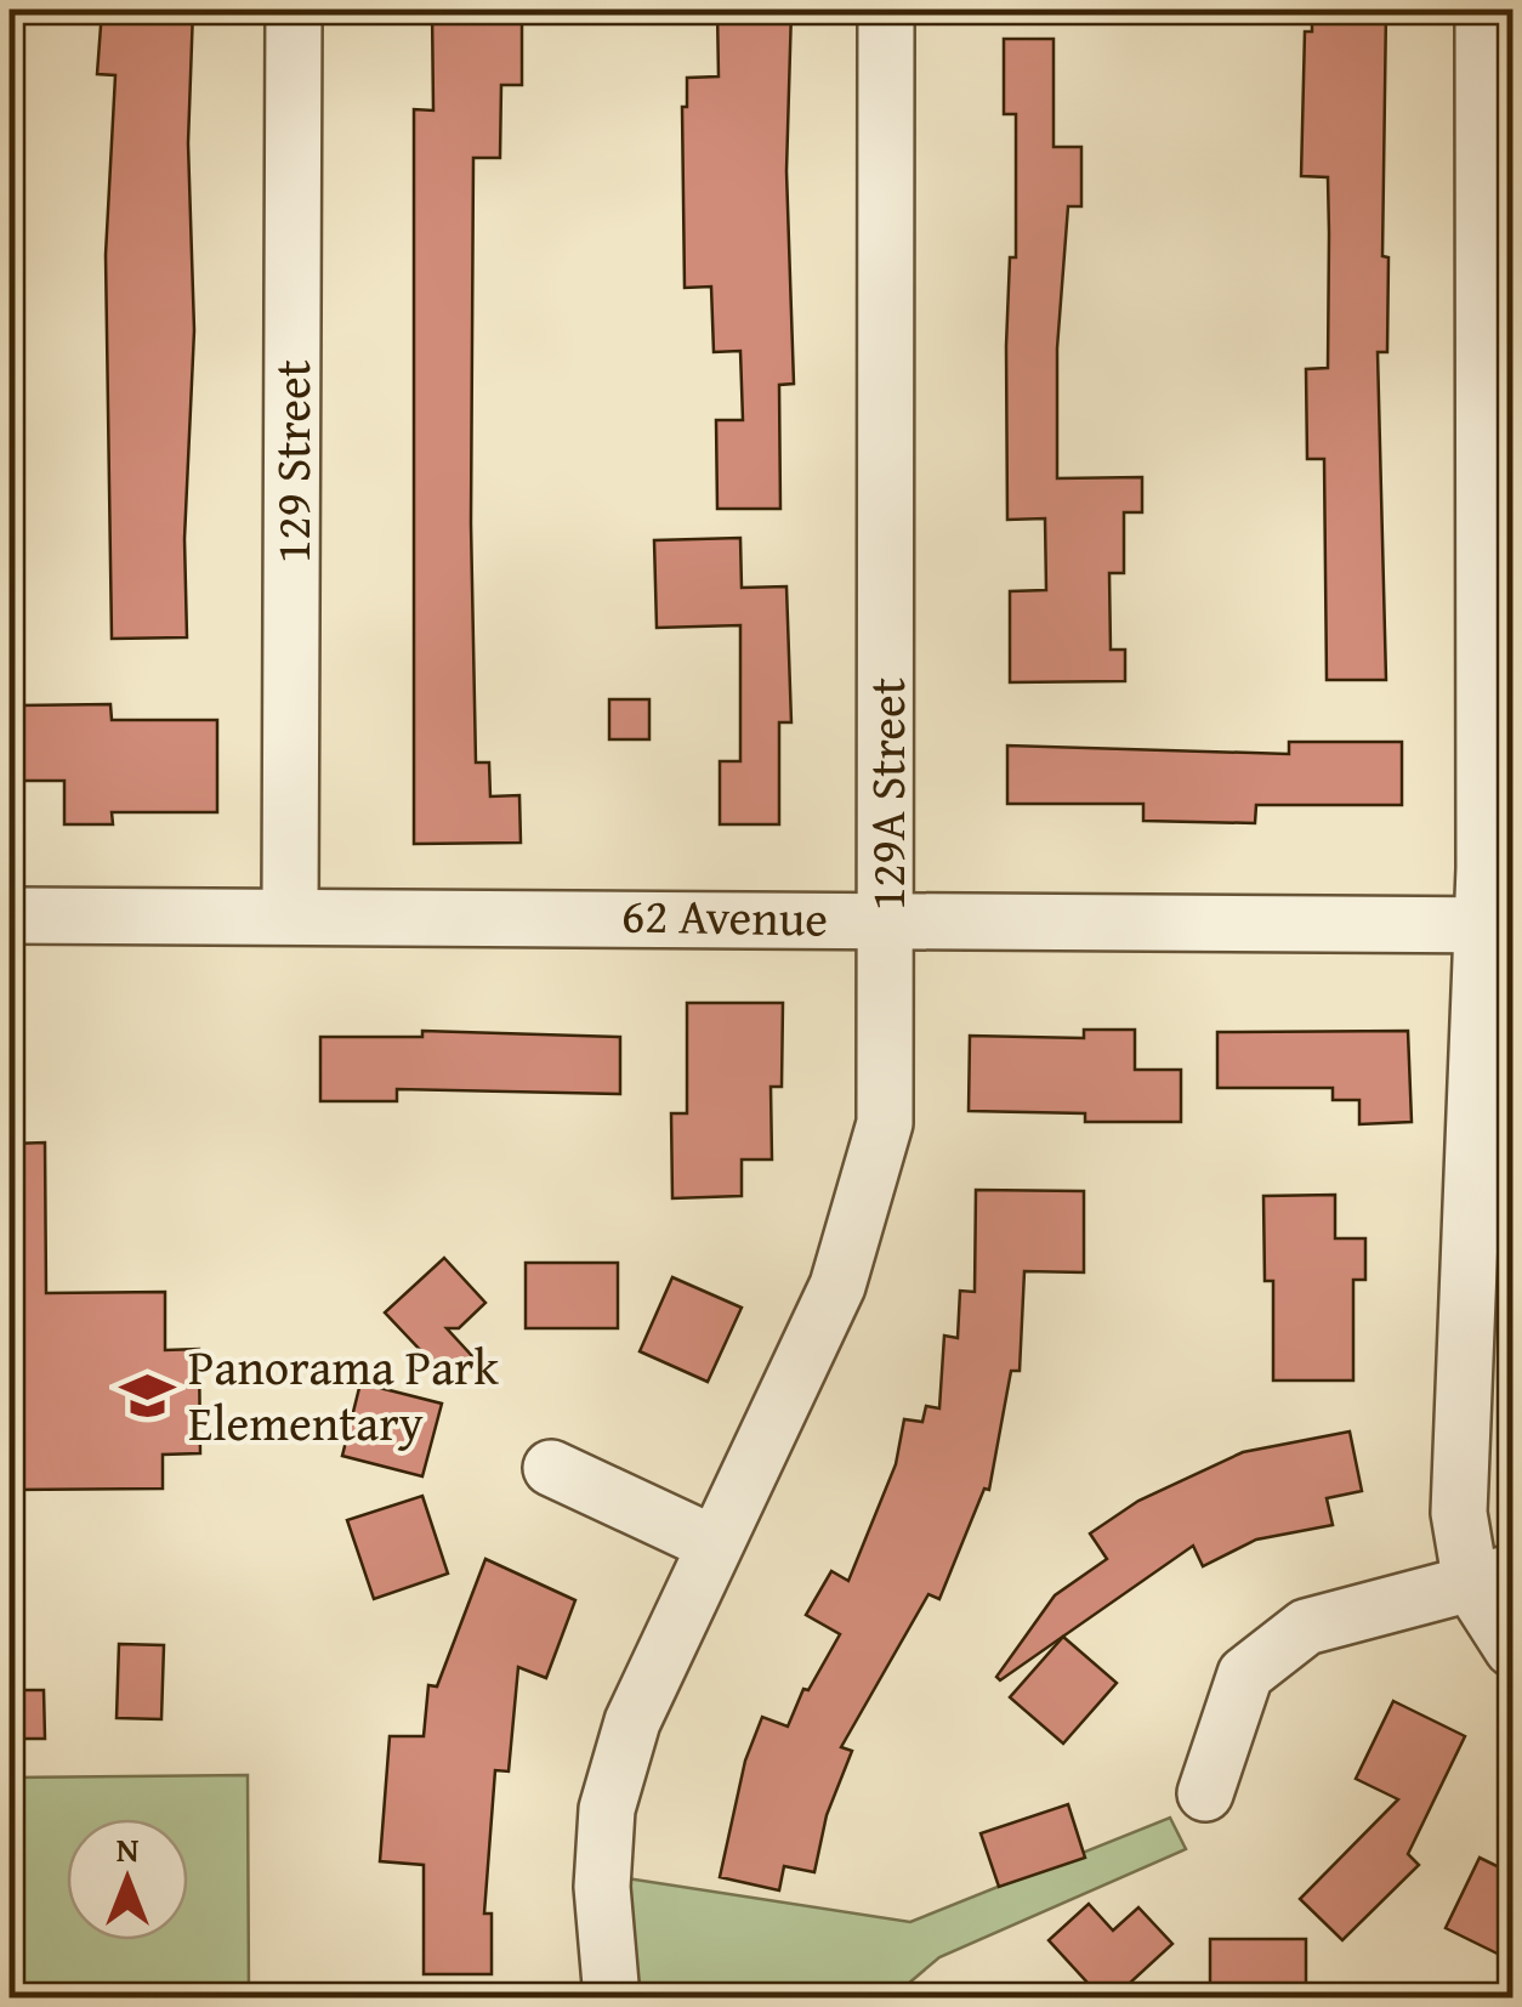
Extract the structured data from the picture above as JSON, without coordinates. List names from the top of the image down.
{
  "streets": {
    "street": ["129 Street", "129A Street", "62 Avenue"]
  },
  "crossings": [
    ["129 Street", "62 Avenue"],
    ["129A Street", "62 Avenue"]
  ],
  "places": {
    "school or university": ["Panorama Park Elementary"]
  },
  "north": "top"
}
